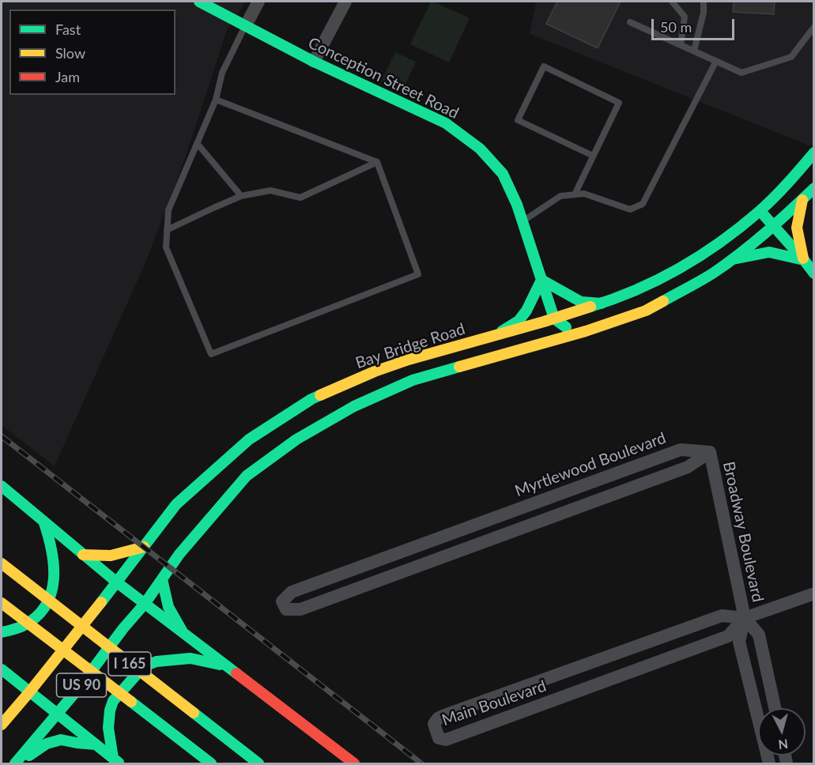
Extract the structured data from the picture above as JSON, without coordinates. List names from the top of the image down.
{
  "streets": {
    "main road": [
      "Conception Street Road",
      "Bay Bridge Road",
      "I 165",
      "US 90"
    ],
    "street": ["Myrtlewood Boulevard", "Broadway Boulevard", "Main Boulevard"]
  },
  "crossings": [
    ["Conception Street Road", "Bay Bridge Road"],
    ["Myrtlewood Boulevard", "Broadway Boulevard"],
    ["Broadway Boulevard", "Main Boulevard"]
  ],
  "legend": ["Fast", "Slow", "Jam"],
  "scale_bar": "50 m",
  "north": "bottom"
}
